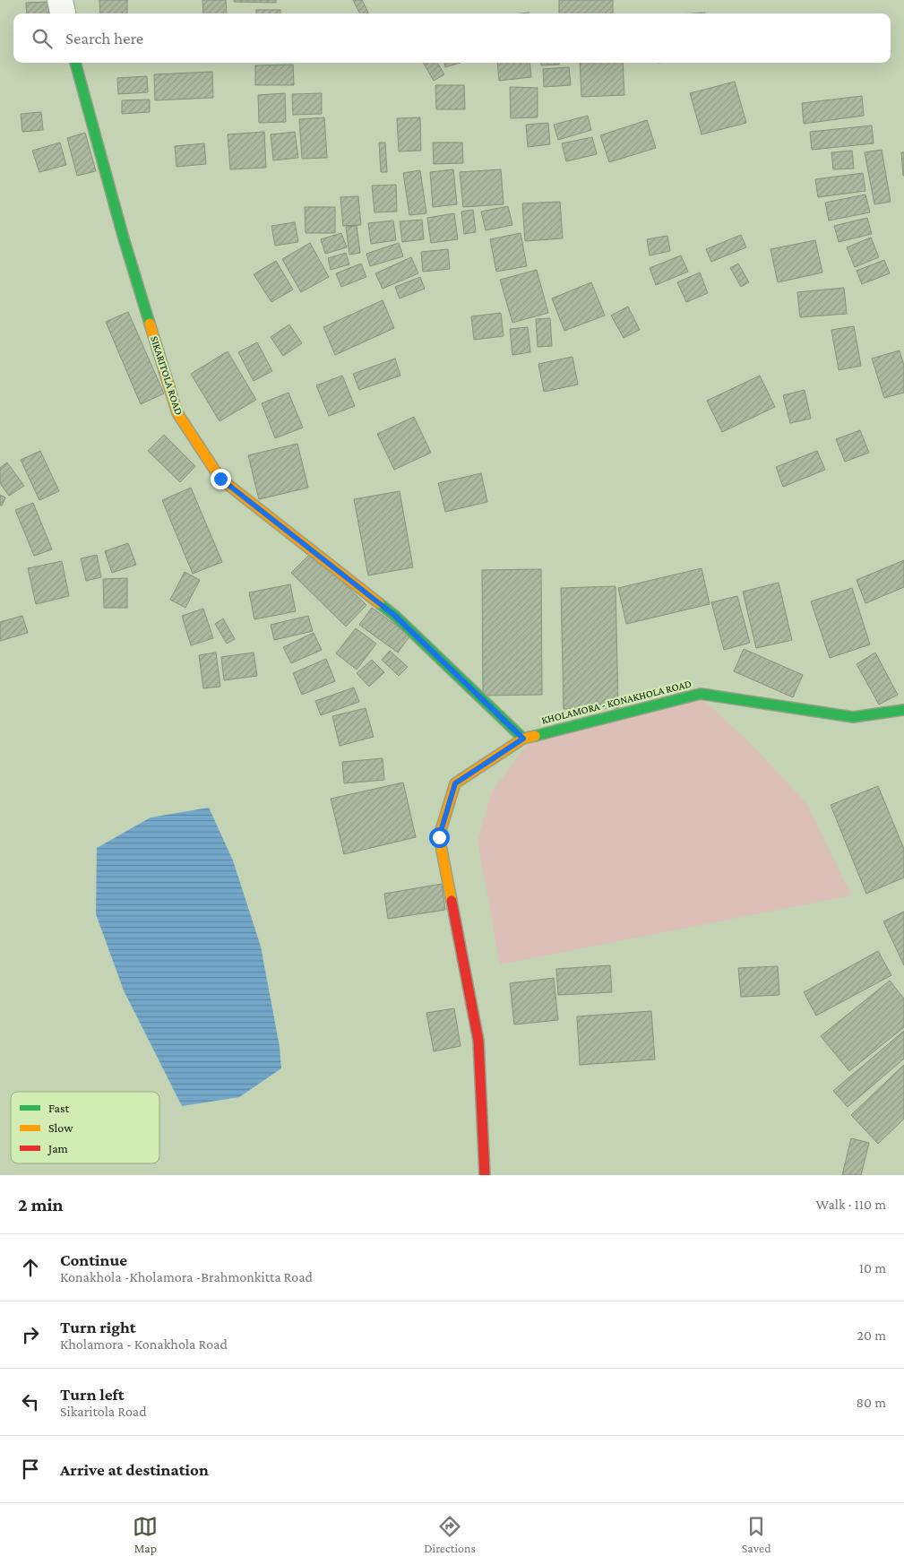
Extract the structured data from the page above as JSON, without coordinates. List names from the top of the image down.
{
  "streets": {
    "main road": ["SIKARITOLA ROAD", "KHOLAMORA - KONAKHOLA ROAD"]
  },
  "crossings": [
    ["SIKARITOLA ROAD", "KHOLAMORA - KONAKHOLA ROAD"]
  ],
  "legend": ["Fast", "Slow", "Jam"],
  "page": {
    "search": "Search here",
    "heading": ["2 min", "Walk · 110 m"],
    "list": [
      ["Continue", "Konakhola -Kholamora -Brahmonkitta Road", "10 m"],
      ["Turn right", "Kholamora - Konakhola Road", "20 m"],
      ["Turn left", "Sikaritola Road", "80 m"],
      "Arrive at destination"
    ],
    "nav": ["Map", "Directions", "Saved"]
  }
}
